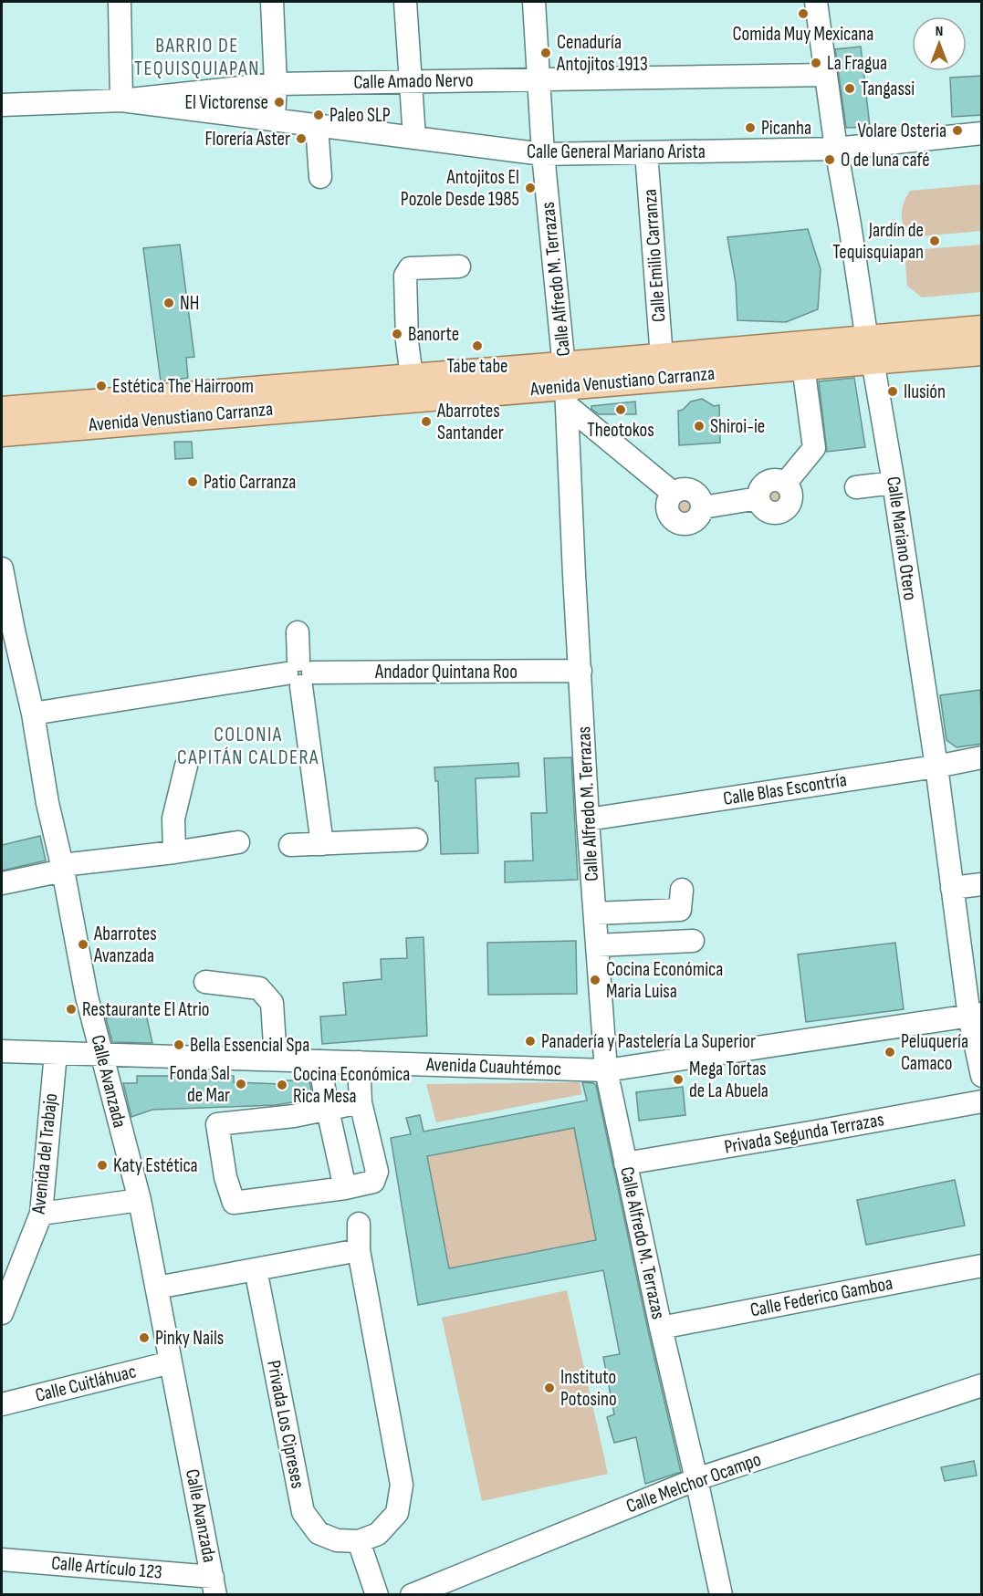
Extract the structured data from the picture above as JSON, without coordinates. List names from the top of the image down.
{
  "streets": {
    "main road": ["Avenida Venustiano Carranza"],
    "street": [
      "Calle Amado Nervo",
      "Calle General Mariano Arista",
      "Calle Emilio Carranza",
      "Calle Alfredo M. Terrazas",
      "Calle Mariano Otero",
      "Andador Quintana Roo",
      "Calle Blas Escontría",
      "Avenida Cuauhtémoc",
      "Calle Avanzada",
      "Privada Segunda Terrazas",
      "Avenida del Trabajo",
      "Calle Federico Gamboa",
      "Calle Cuitláhuac",
      "Privada Los Cipreses",
      "Calle Melchor Ocampo",
      "Calle Artículo 123"
    ]
  },
  "crossings": [
    ["Calle Amado Nervo", "Calle General Mariano Arista"],
    ["Calle Amado Nervo", "Calle Alfredo M. Terrazas"],
    ["Calle Amado Nervo", "Calle Mariano Otero"],
    ["Calle General Mariano Arista", "Calle Emilio Carranza"],
    ["Calle General Mariano Arista", "Calle Alfredo M. Terrazas"],
    ["Calle General Mariano Arista", "Calle Mariano Otero"],
    ["Calle Emilio Carranza", "Avenida Venustiano Carranza"],
    ["Calle Alfredo M. Terrazas", "Avenida Venustiano Carranza"],
    ["Calle Alfredo M. Terrazas", "Andador Quintana Roo"],
    ["Calle Alfredo M. Terrazas", "Calle Blas Escontría"],
    ["Calle Alfredo M. Terrazas", "Avenida Cuauhtémoc"],
    ["Calle Alfredo M. Terrazas", "Privada Segunda Terrazas"],
    ["Calle Alfredo M. Terrazas", "Calle Federico Gamboa"],
    ["Calle Alfredo M. Terrazas", "Calle Melchor Ocampo"],
    ["Avenida Venustiano Carranza", "Calle Mariano Otero"],
    ["Calle Mariano Otero", "Calle Blas Escontría"],
    ["Calle Mariano Otero", "Avenida Cuauhtémoc"],
    ["Andador Quintana Roo", "Calle Avanzada"],
    ["Avenida Cuauhtémoc", "Calle Avanzada"],
    ["Avenida Cuauhtémoc", "Avenida del Trabajo"],
    ["Calle Avanzada", "Calle Cuitláhuac"],
    ["Calle Avanzada", "Calle Artículo 123"]
  ],
  "districts": ["BARRIO DE TEQUISQUIAPAN", "COLONIA CAPITÁN CALDERA"],
  "places": [
    "Comida Muy Mexicana",
    "Cenaduría Antojitos 1913",
    "La Fragua",
    "Tangassi",
    "El Victorense",
    "Paleo SLP",
    "Picanha",
    "Volare Osteria",
    "Florería Aster",
    "O de luna café",
    "Antojitos El Pozole Desde 1985",
    "Jardín de Tequisquiapan",
    "NH",
    "Banorte",
    "Tabe tabe",
    "Estética The Hairroom",
    "Ilusión",
    "Theotokos",
    "Abarrotes Santander",
    "Shiroi-ie",
    "Patio Carranza",
    "Abarrotes Avanzada",
    "Cocina Económica Maria Luisa",
    "Restaurante El Atrio",
    "Panadería y Pastelería La Superior",
    "Bella Essencial Spa",
    "Peluquería Camaco",
    "Mega Tortas de La Abuela",
    "Fonda Sal de Mar",
    "Cocina Económica Rica Mesa",
    "Katy Estética",
    "Pinky Nails",
    "Instituto Potosino"
  ],
  "north": "top"
}
